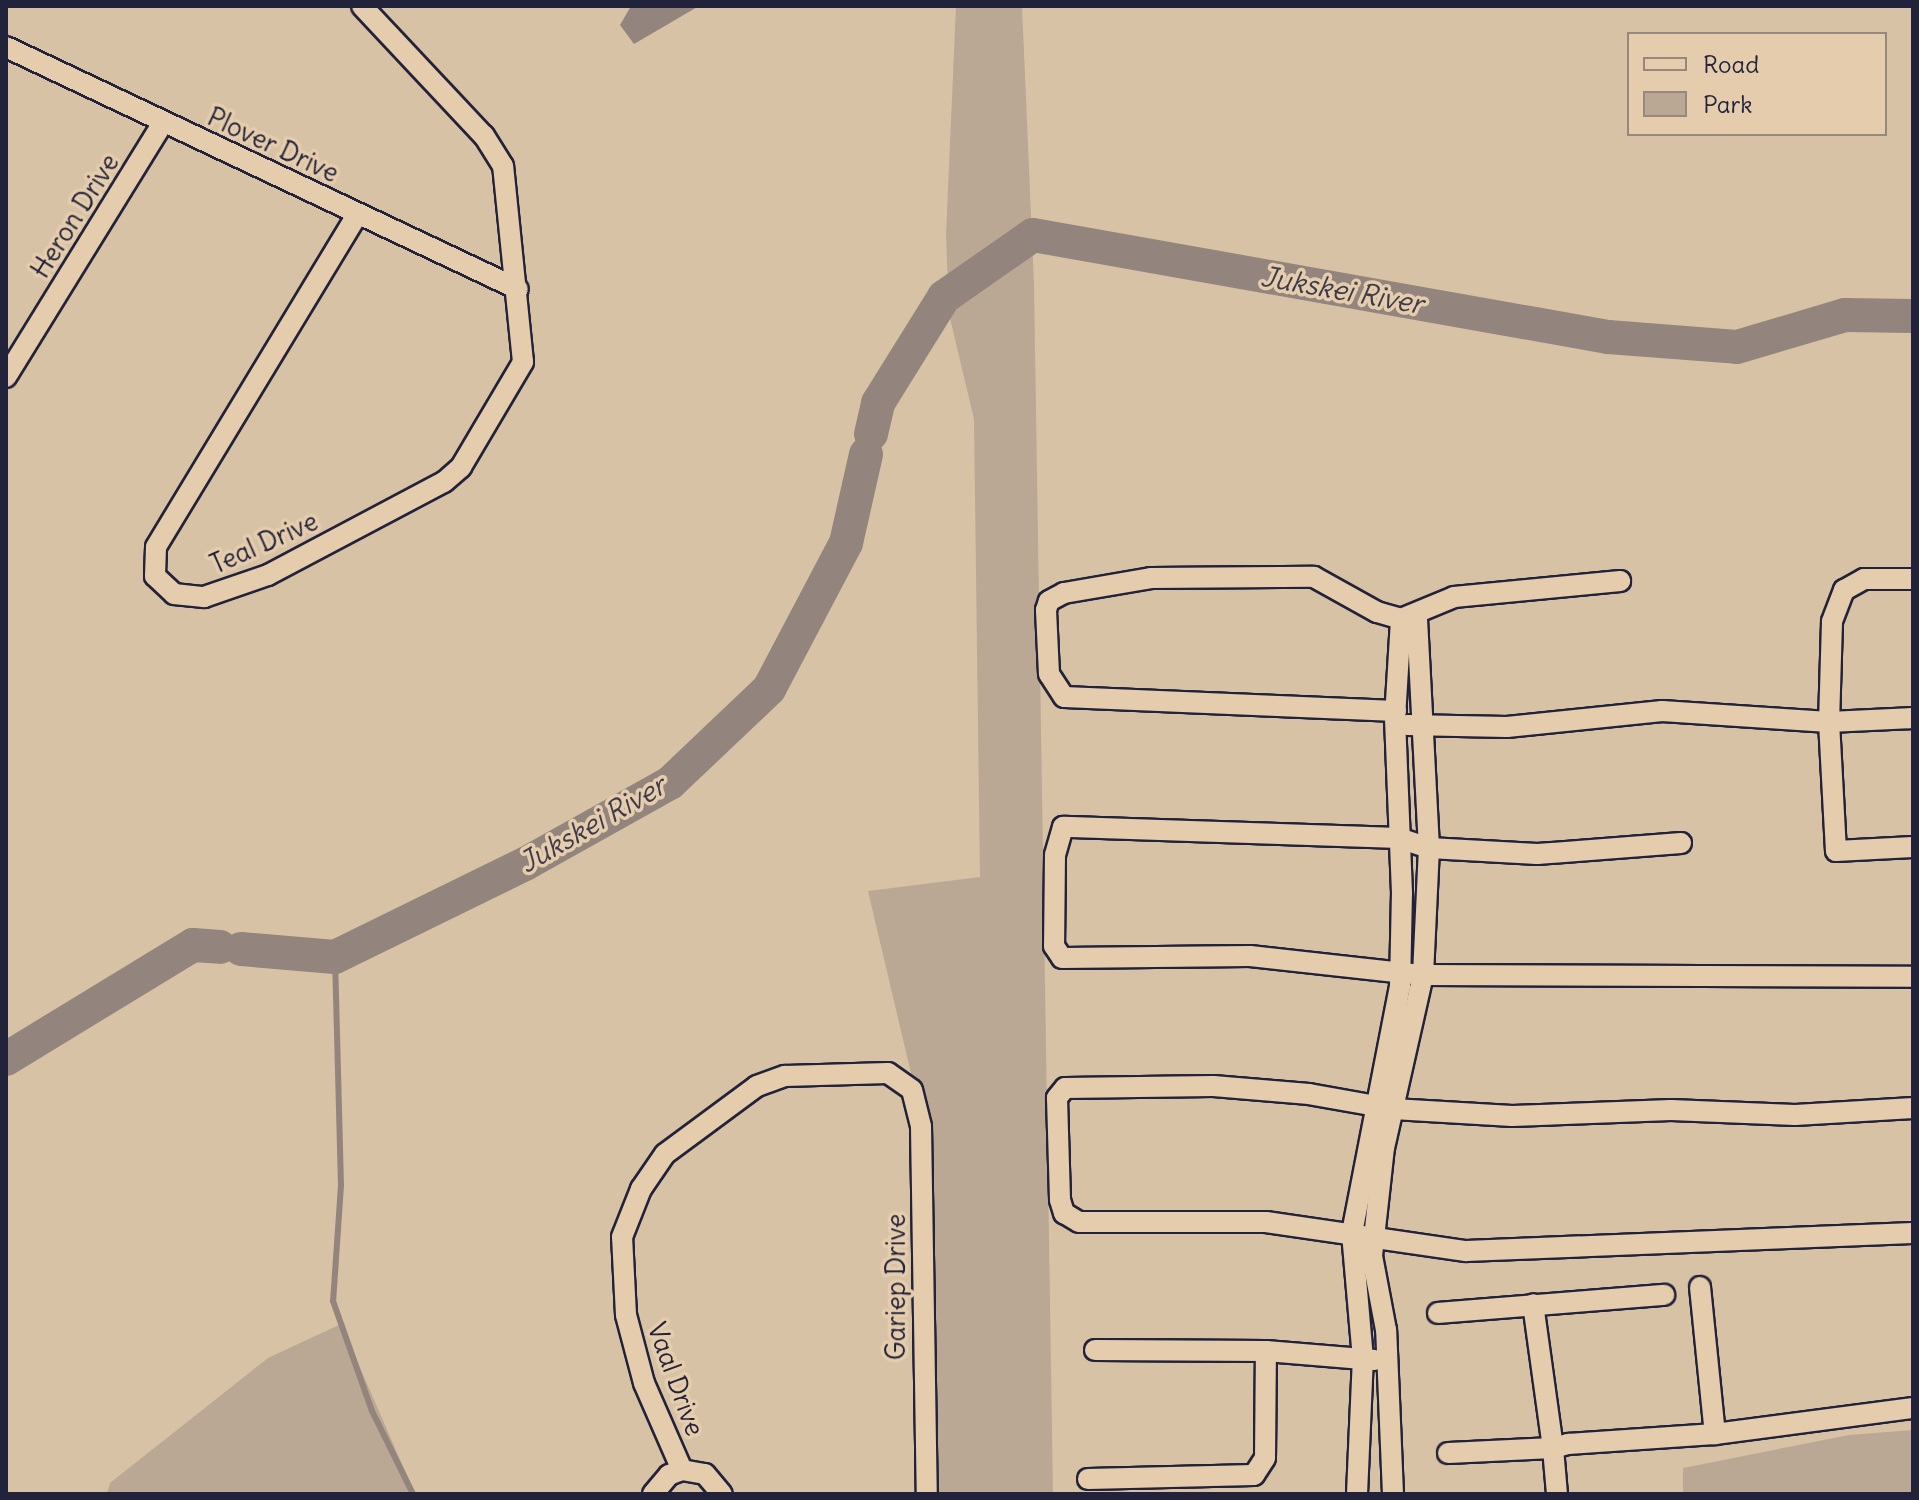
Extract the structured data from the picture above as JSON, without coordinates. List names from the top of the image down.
{
  "streets": {
    "street": [
      "Plover Drive",
      "Heron Drive",
      "Teal Drive",
      "Gariep Drive",
      "Vaal Drive"
    ]
  },
  "crossings": [
    ["Plover Drive", "Heron Drive"],
    ["Plover Drive", "Teal Drive"],
    ["Gariep Drive", "Vaal Drive"]
  ],
  "water": ["Jukskei River"],
  "legend": ["Road", "Park"]
}
